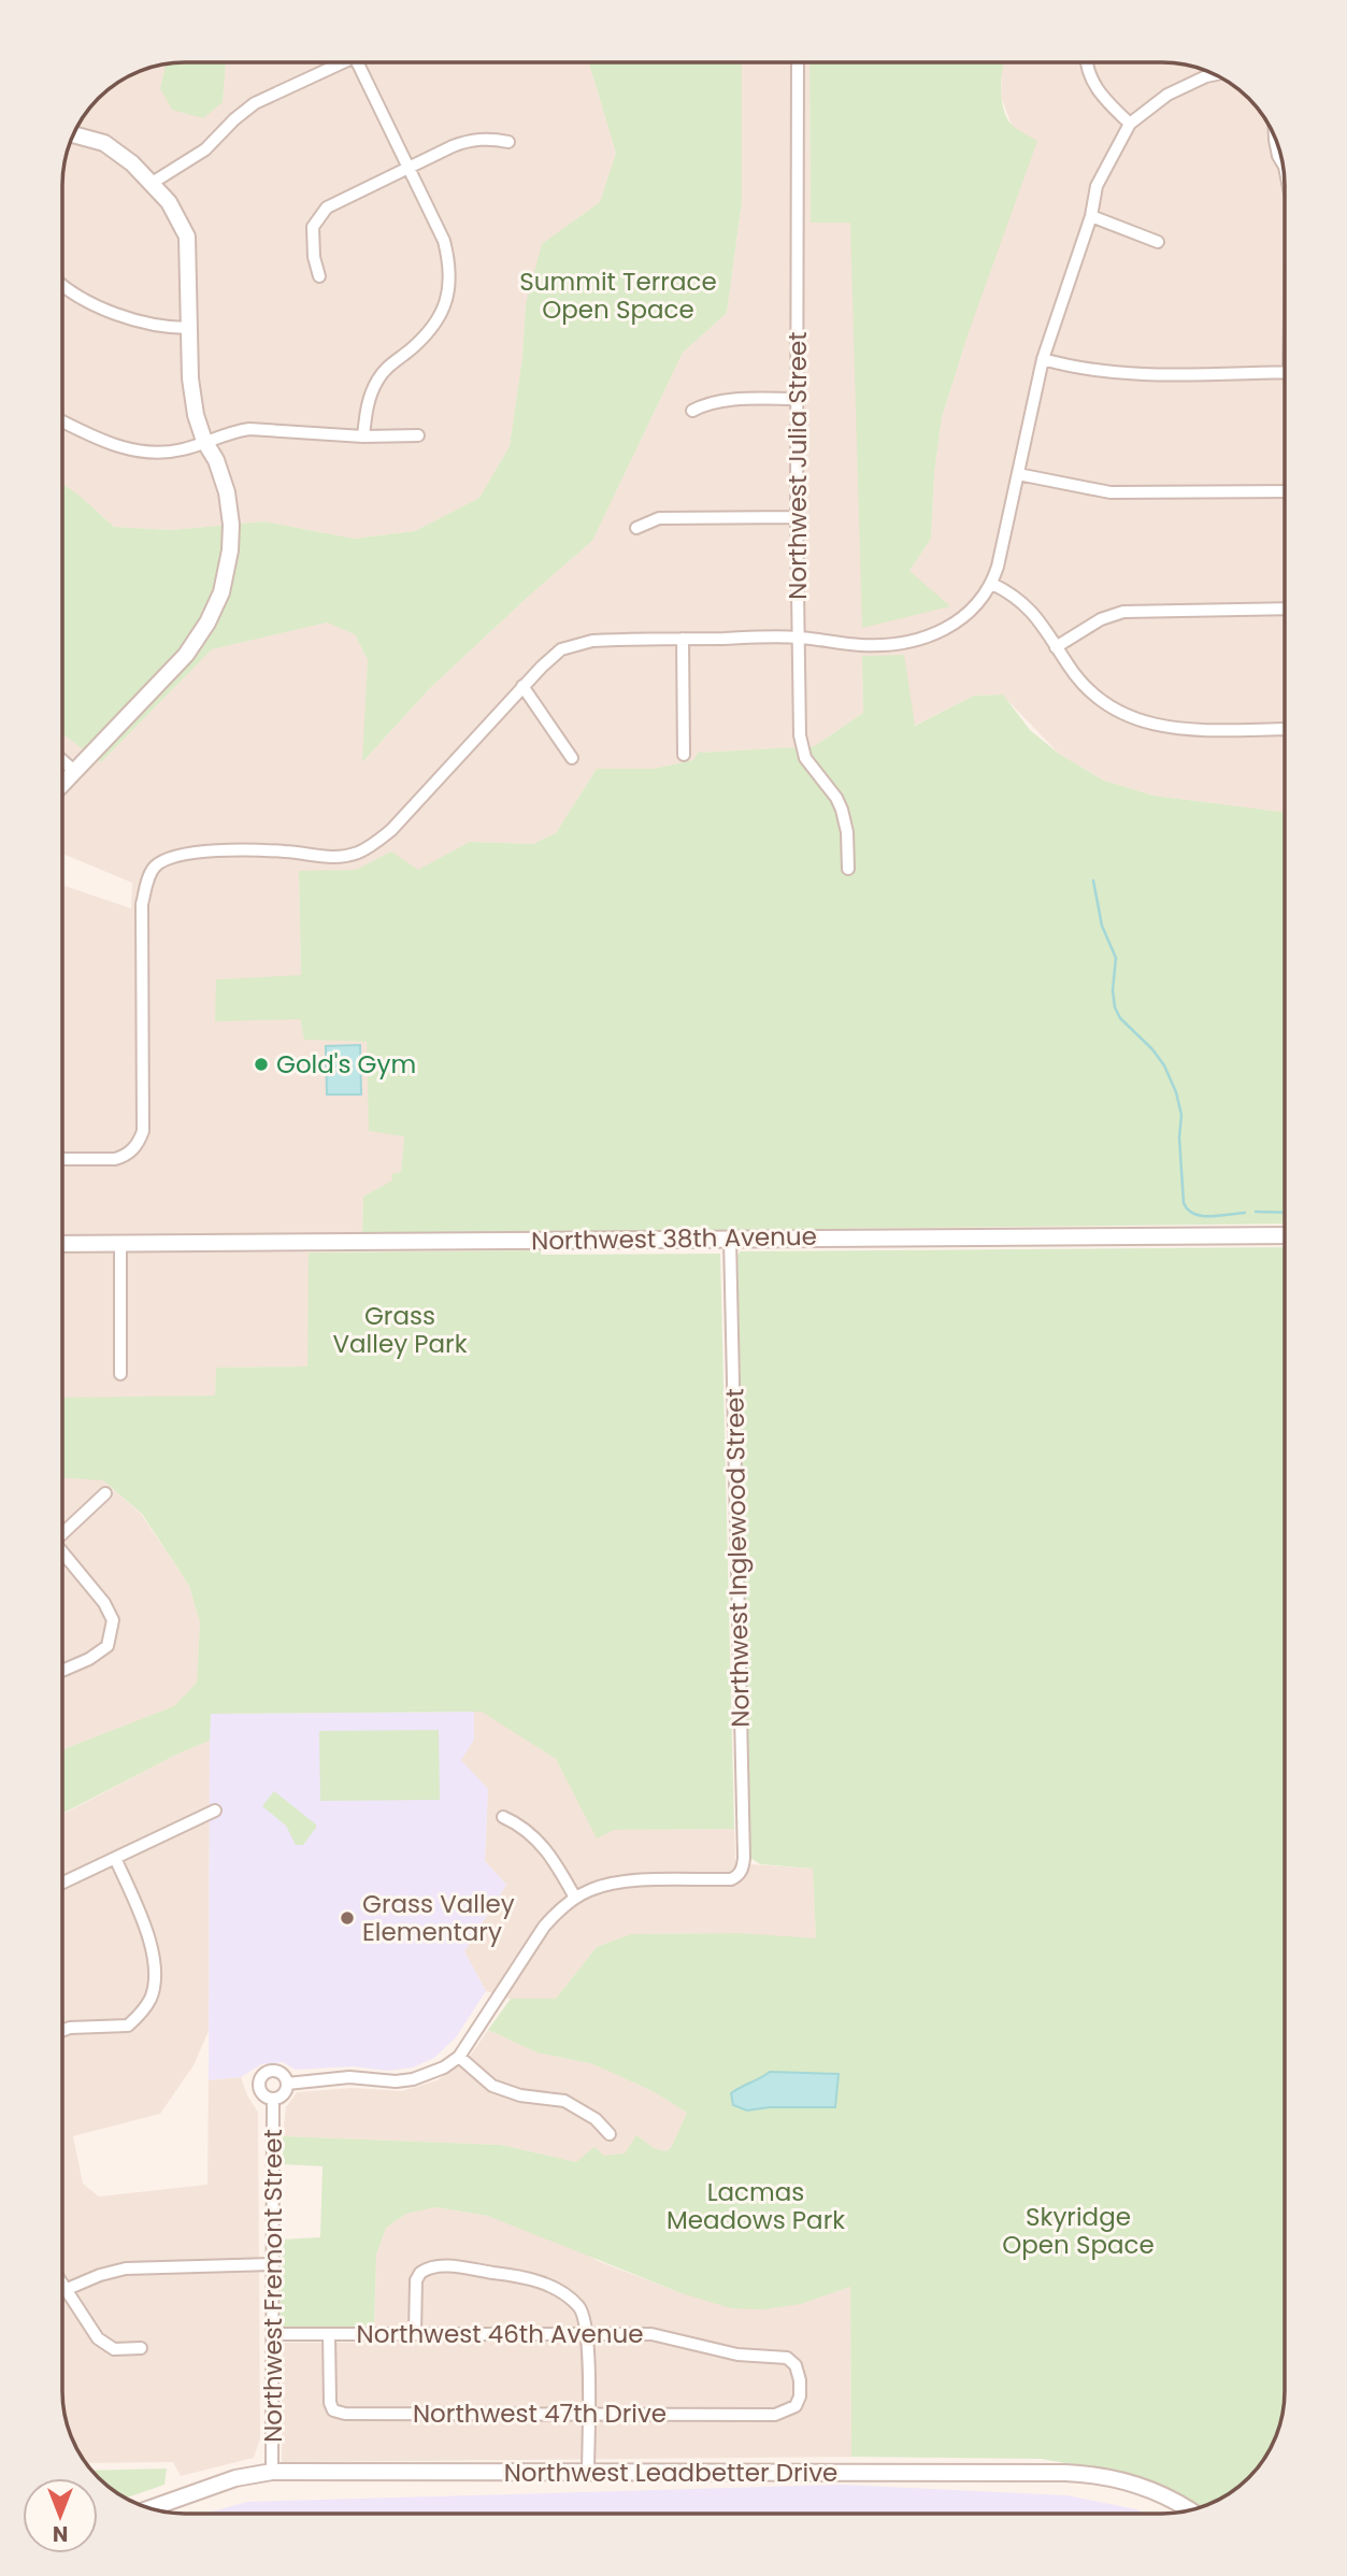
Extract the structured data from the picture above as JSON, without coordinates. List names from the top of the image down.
{
  "streets": {
    "street": [
      "Northwest Julia Street",
      "Northwest 38th Avenue",
      "Northwest Inglewood Street",
      "Northwest Fremont Street",
      "Northwest 46th Avenue",
      "Northwest 47th Drive",
      "Northwest Leadbetter Drive"
    ]
  },
  "crossings": [
    ["Northwest 38th Avenue", "Northwest Inglewood Street"],
    ["Northwest Fremont Street", "Northwest 46th Avenue"],
    ["Northwest Fremont Street", "Northwest Leadbetter Drive"],
    ["Northwest 46th Avenue", "Northwest 47th Drive"]
  ],
  "parks": [
    "Summit Terrace Open Space",
    "Grass Valley Park",
    "Lacmas Meadows Park",
    "Skyridge Open Space"
  ],
  "places": ["Gold's Gym", "Grass Valley Elementary"],
  "north": "bottom"
}
